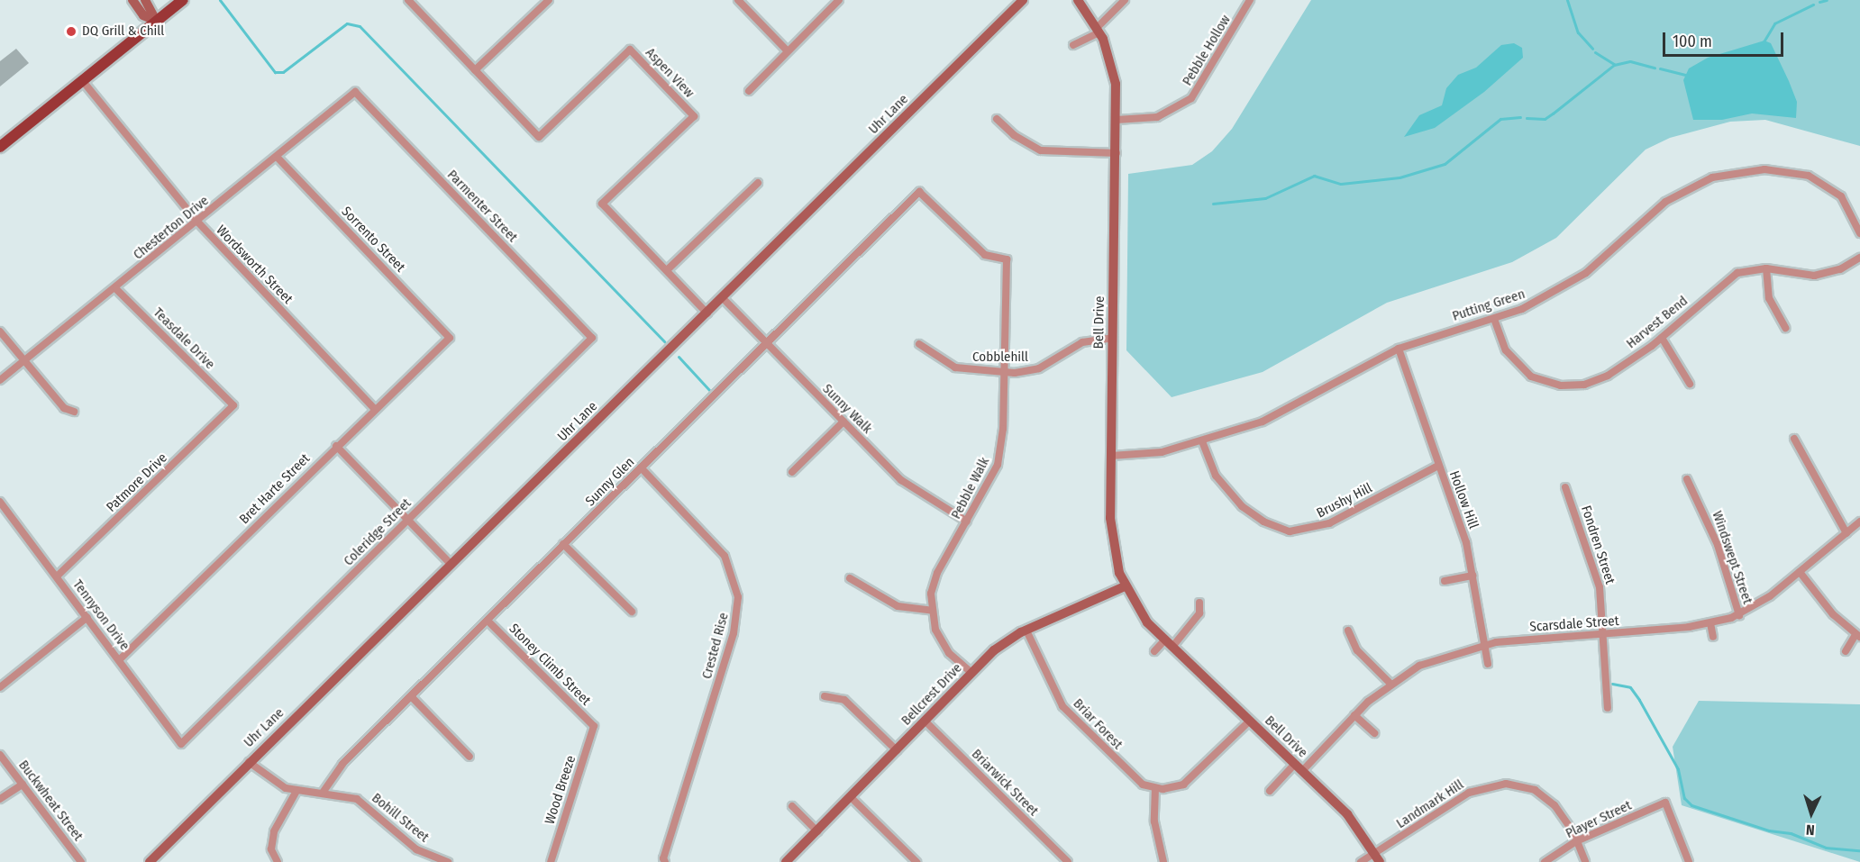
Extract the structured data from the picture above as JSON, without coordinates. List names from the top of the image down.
{
  "streets": {
    "street": [
      "Pebble Hollow",
      "Aspen View",
      "Uhr Lane",
      "Parmenter Street",
      "Chesterton Drive",
      "Sorrento Street",
      "Wordsworth Street",
      "Putting Green",
      "Bell Drive",
      "Harvest Bend",
      "Teasdale Drive",
      "Cobblehill",
      "Sunny Walk",
      "Sunny Glen",
      "Patmore Drive",
      "Pebble Walk",
      "Bret Harte Street",
      "Hollow Hill",
      "Brushy Hill",
      "Coleridge Street",
      "Fondren Street",
      "Windswept Street",
      "Tennyson Drive",
      "Scarsdale Street",
      "Crested Rise",
      "Stoney Climb Street",
      "Bellcrest Drive",
      "Briar Forest",
      "Briarwick Street",
      "Wood Breeze",
      "Buckwheat Street",
      "Landmark Hill",
      "Bohill Street",
      "Player Street"
    ]
  },
  "crossings": [
    ["Pebble Hollow", "Bell Drive"],
    ["Aspen View", "Uhr Lane"],
    ["Uhr Lane", "Sunny Walk"],
    ["Uhr Lane", "Bohill Street"],
    ["Parmenter Street", "Chesterton Drive"],
    ["Parmenter Street", "Coleridge Street"],
    ["Chesterton Drive", "Sorrento Street"],
    ["Chesterton Drive", "Wordsworth Street"],
    ["Chesterton Drive", "Teasdale Drive"],
    ["Sorrento Street", "Bret Harte Street"],
    ["Wordsworth Street", "Bret Harte Street"],
    ["Putting Green", "Bell Drive"],
    ["Putting Green", "Harvest Bend"],
    ["Putting Green", "Hollow Hill"],
    ["Putting Green", "Brushy Hill"],
    ["Bell Drive", "Cobblehill"],
    ["Bell Drive", "Scarsdale Street"],
    ["Bell Drive", "Bellcrest Drive"],
    ["Bell Drive", "Landmark Hill"],
    ["Teasdale Drive", "Patmore Drive"],
    ["Cobblehill", "Pebble Walk"],
    ["Sunny Walk", "Sunny Glen"],
    ["Sunny Walk", "Pebble Walk"],
    ["Sunny Glen", "Pebble Walk"],
    ["Sunny Glen", "Crested Rise"],
    ["Sunny Glen", "Stoney Climb Street"],
    ["Sunny Glen", "Bohill Street"],
    ["Patmore Drive", "Tennyson Drive"],
    ["Pebble Walk", "Bellcrest Drive"],
    ["Bret Harte Street", "Tennyson Drive"],
    ["Hollow Hill", "Brushy Hill"],
    ["Hollow Hill", "Scarsdale Street"],
    ["Coleridge Street", "Tennyson Drive"],
    ["Fondren Street", "Scarsdale Street"],
    ["Windswept Street", "Scarsdale Street"],
    ["Stoney Climb Street", "Wood Breeze"],
    ["Bellcrest Drive", "Briar Forest"],
    ["Bellcrest Drive", "Briarwick Street"],
    ["Landmark Hill", "Player Street"]
  ],
  "places": ["DQ Grill & Chill"],
  "scale_bar": "100 m",
  "north": "bottom"
}
